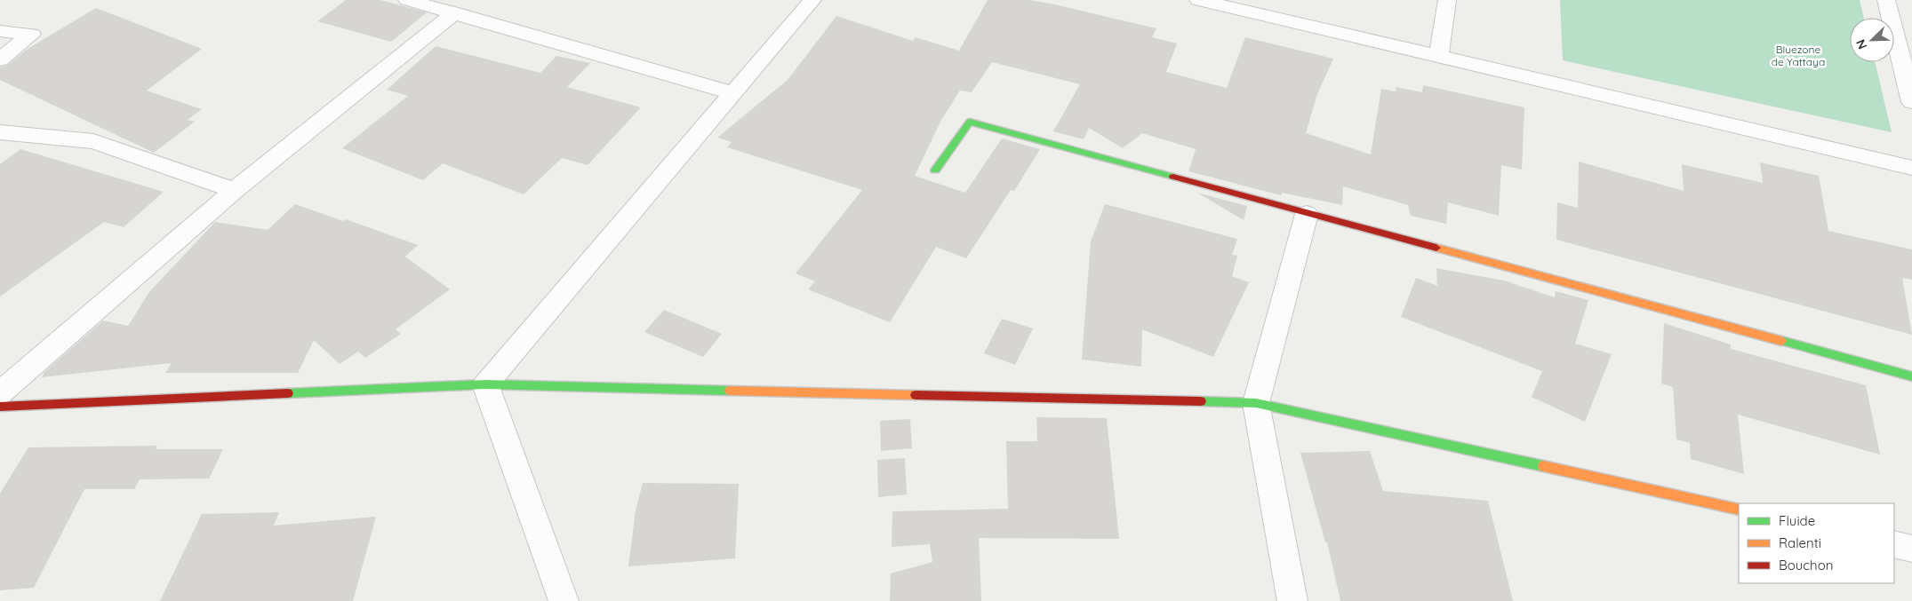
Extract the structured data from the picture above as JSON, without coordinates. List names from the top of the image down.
{
  "parks": ["Bluezone de Yattaya"],
  "legend": ["Fluide", "Ralenti", "Bouchon"],
  "north": "bottom left"
}
